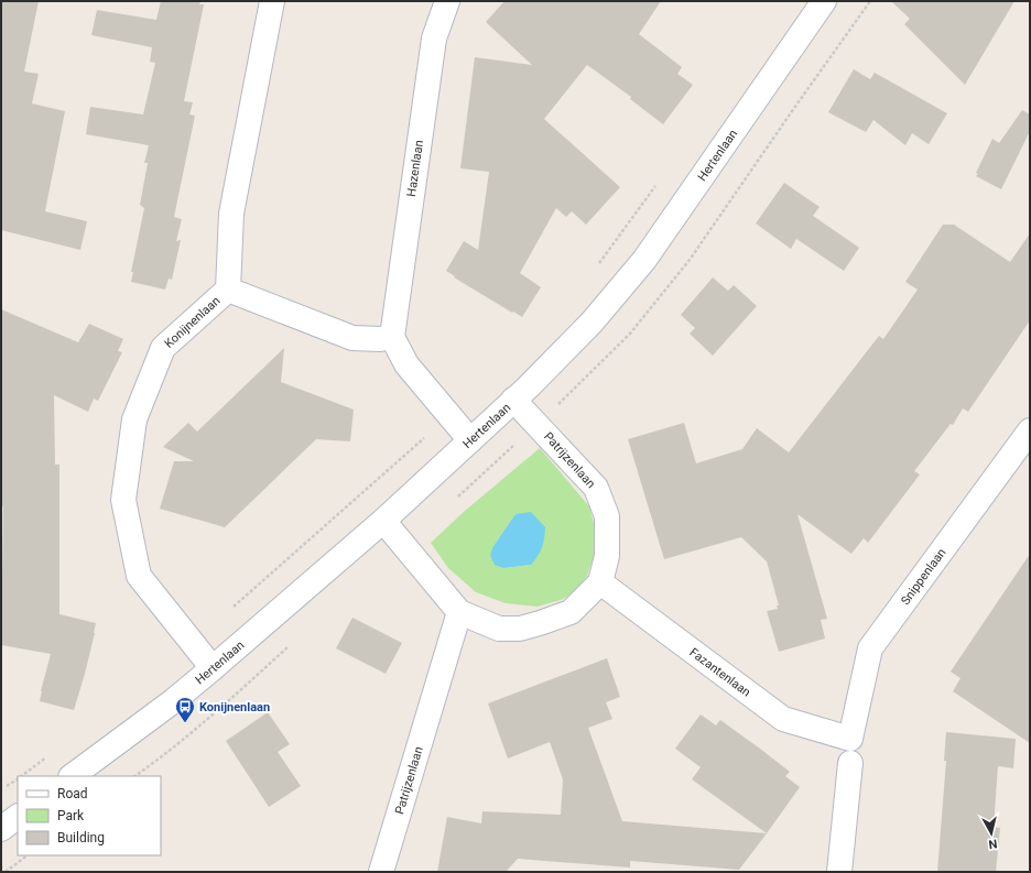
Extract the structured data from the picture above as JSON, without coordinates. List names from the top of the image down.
{
  "streets": {
    "street": [
      "Hertenlaan",
      "Hazenlaan",
      "Konijnenlaan",
      "Patrijzenlaan",
      "Snippenlaan",
      "Fazantenlaan"
    ]
  },
  "crossings": [
    ["Hertenlaan", "Konijnenlaan"],
    ["Hertenlaan", "Patrijzenlaan"],
    ["Patrijzenlaan", "Fazantenlaan"],
    ["Snippenlaan", "Fazantenlaan"]
  ],
  "places": {
    "bus stop": ["Konijnenlaan"]
  },
  "legend": ["Road", "Park", "Building"],
  "north": "bottom"
}
